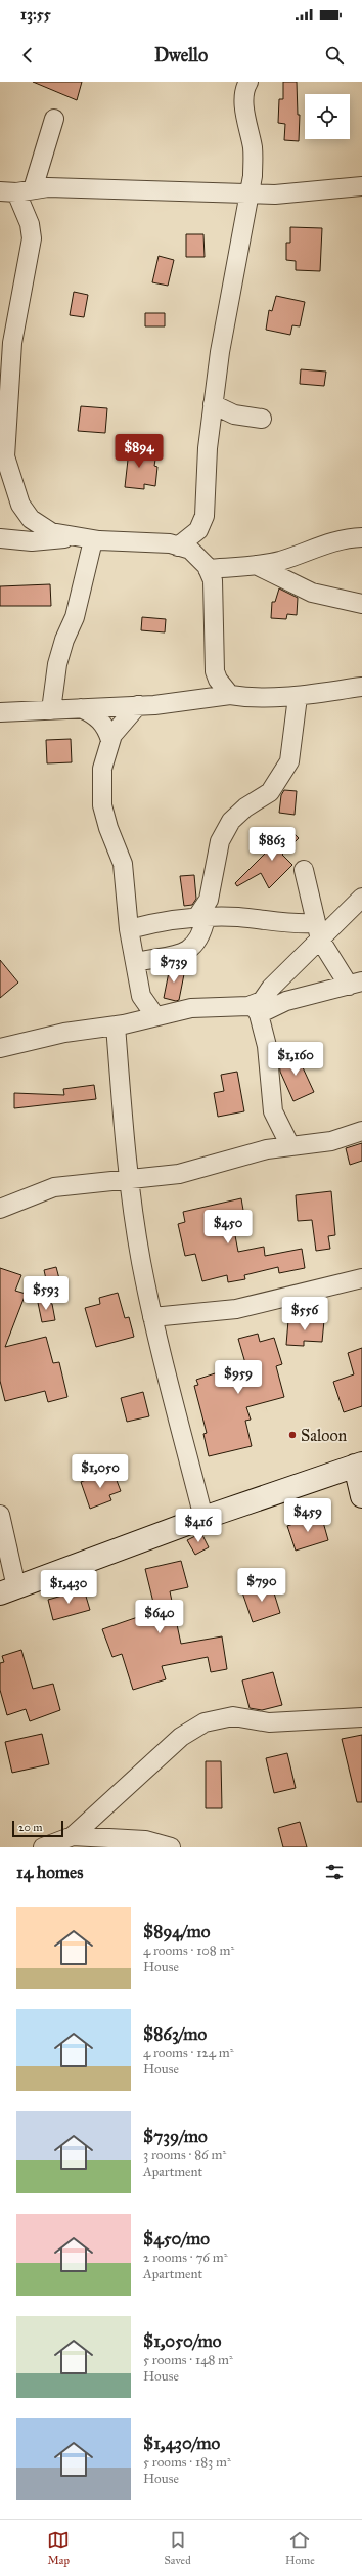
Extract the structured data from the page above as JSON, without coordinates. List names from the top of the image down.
{
  "places": ["Saloon"],
  "scale_bar": "20 m",
  "page": {
    "status": "13:55",
    "header": "Dwello",
    "price": [
      "$894",
      "$863",
      "$739",
      "$1,160",
      "$450",
      "$593",
      "$556",
      "$959",
      "$1,050",
      "$459",
      "$416",
      "$790",
      "$1,430",
      "$640"
    ],
    "scale": "20 m",
    "heading": "14 homes",
    "list": [
      {
        "name": "$894/mo",
        "note": "4 rooms · 108 m² · House"
      },
      {
        "name": "$863/mo",
        "note": "4 rooms · 124 m² · House"
      },
      {
        "name": "$739/mo",
        "note": "3 rooms · 86 m² · Apartment"
      },
      {
        "name": "$450/mo",
        "note": "2 rooms · 76 m² · Apartment"
      },
      {
        "name": "$1,050/mo",
        "note": "5 rooms · 148 m² · House"
      },
      {
        "name": "$1,430/mo",
        "note": "5 rooms · 183 m² · House"
      }
    ],
    "tabs": ["Map", "Saved", "Home"]
  }
}
